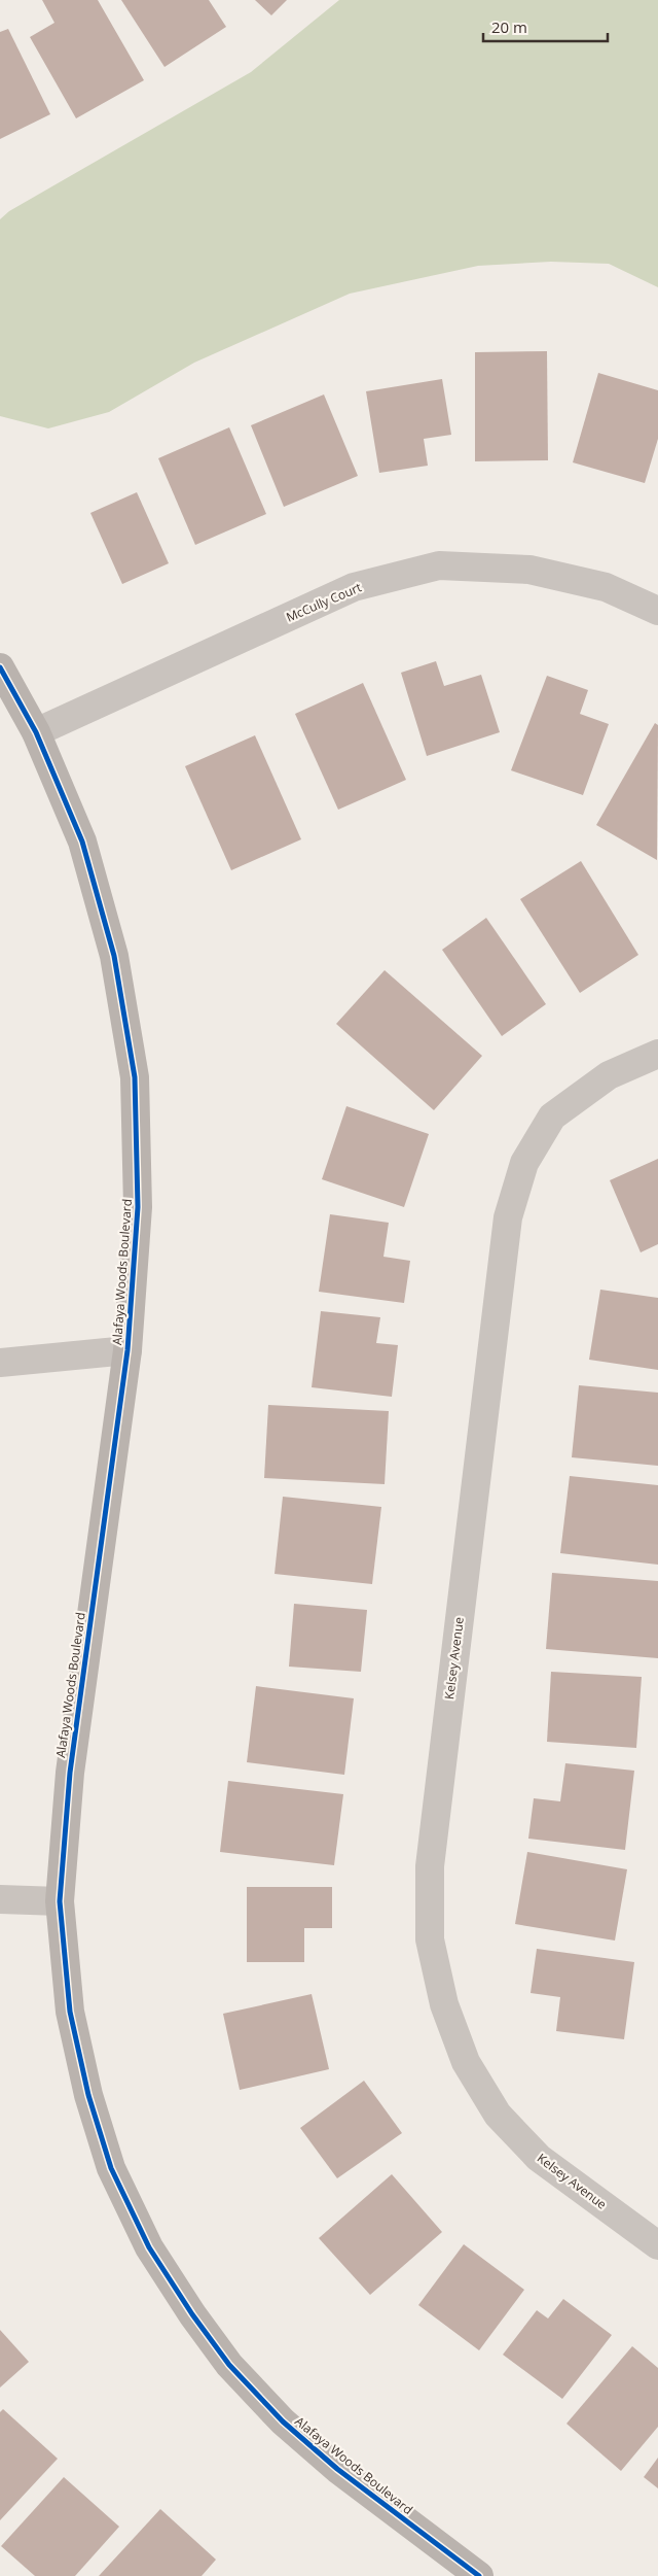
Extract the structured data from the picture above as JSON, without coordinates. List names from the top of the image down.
{
  "streets": {
    "street": ["McCully Court", "Alafaya Woods Boulevard", "Kelsey Avenue"]
  },
  "crossings": [
    ["McCully Court", "Alafaya Woods Boulevard"]
  ],
  "scale_bar": "20 m"
}
